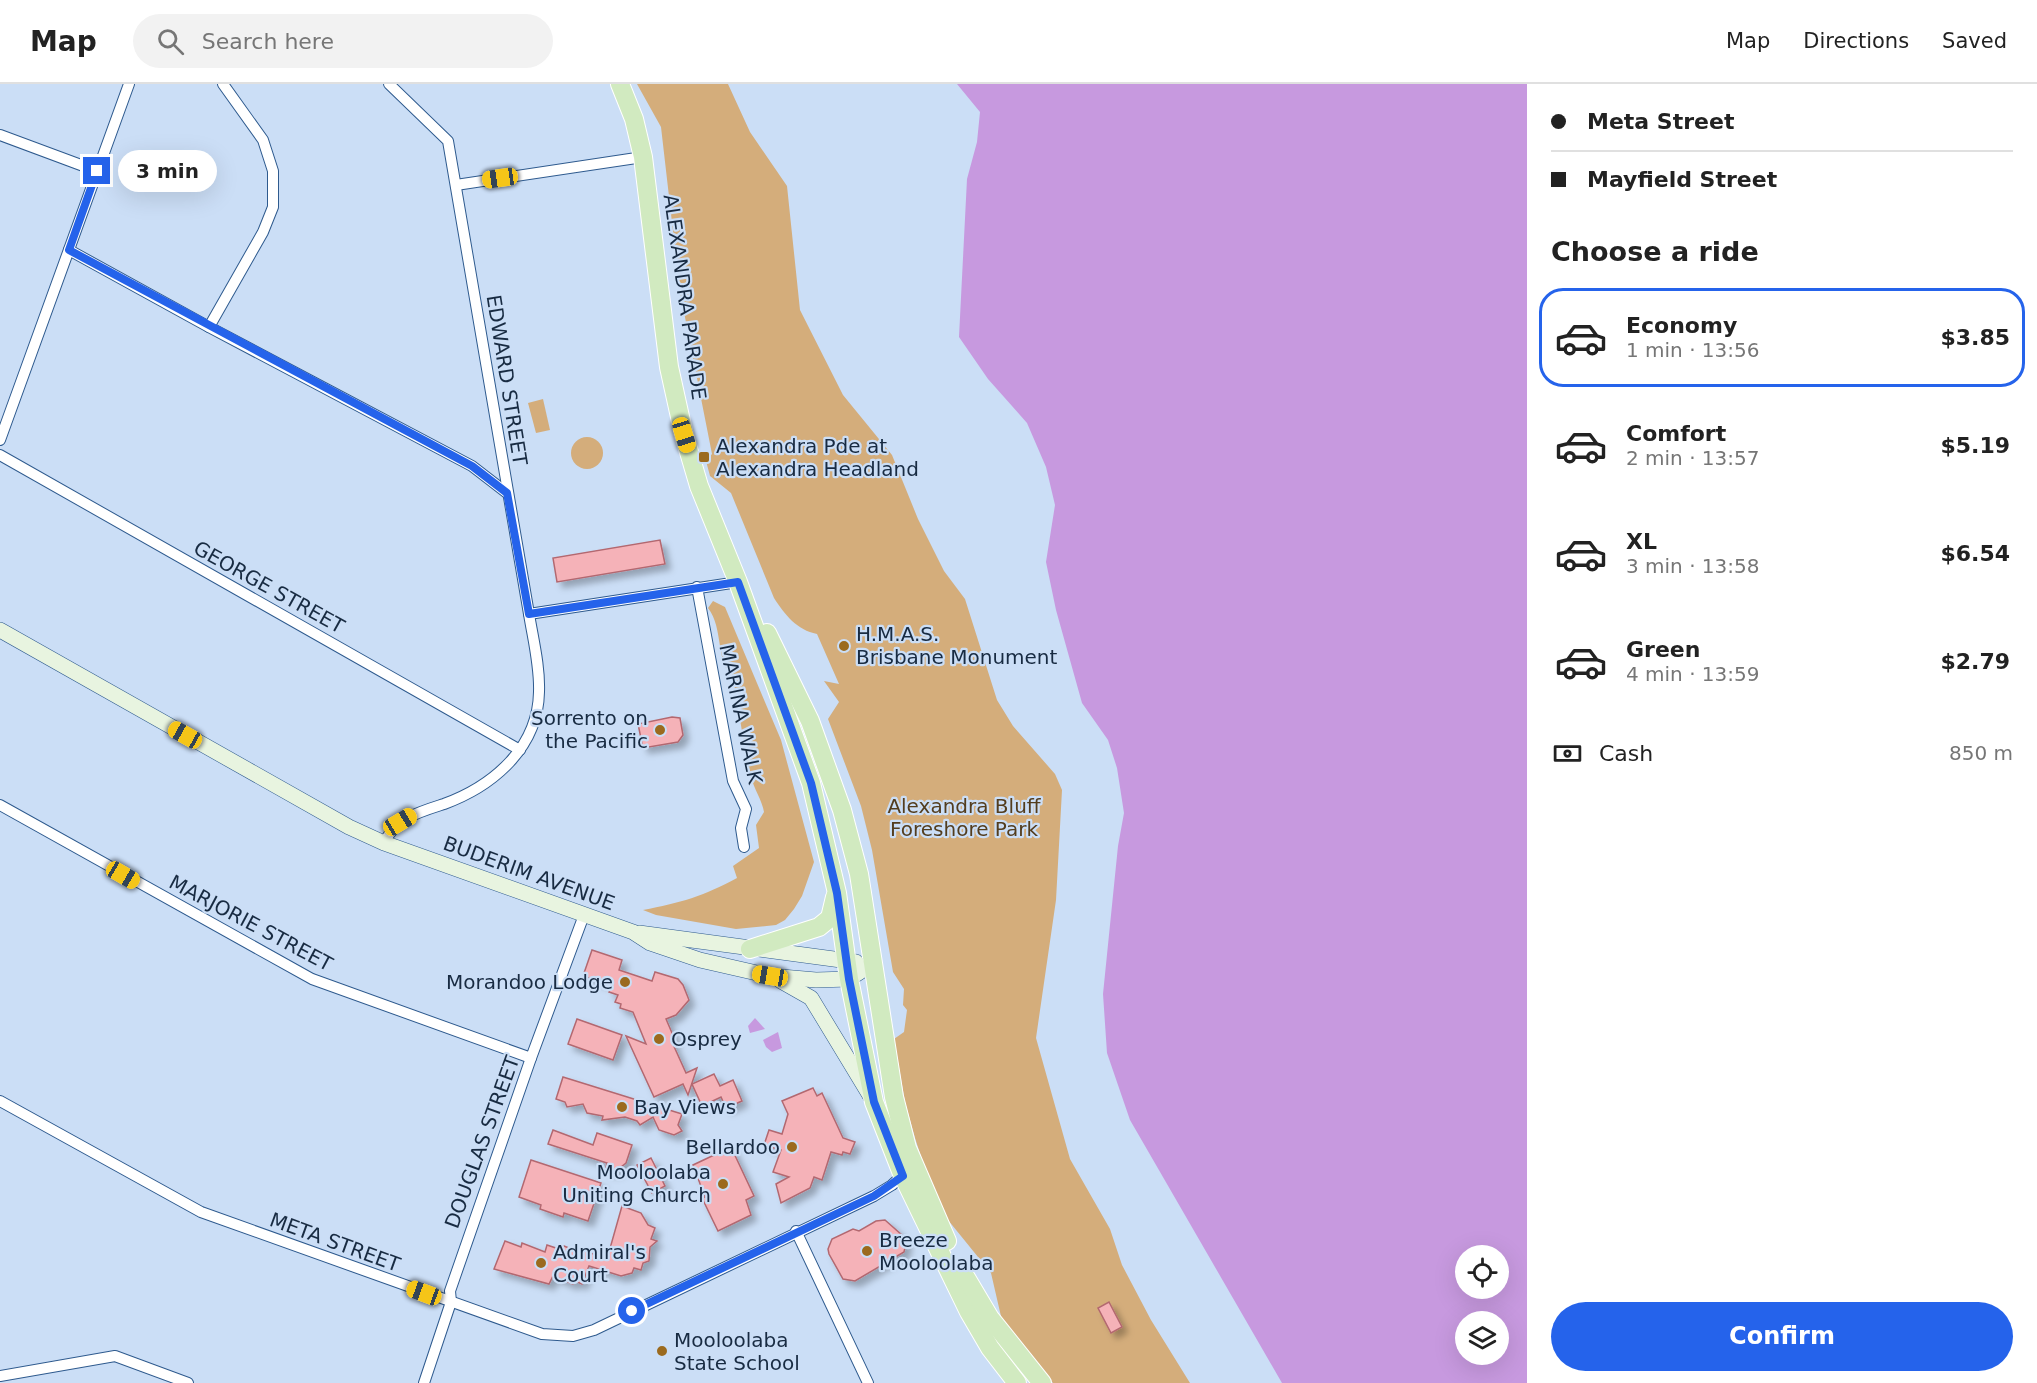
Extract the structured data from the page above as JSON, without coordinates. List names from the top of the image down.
{
  "streets": {
    "main road": ["ALEXANDRA PARADE", "BUDERIM AVENUE"],
    "street": [
      "EDWARD STREET",
      "GEORGE STREET",
      "MARINA WALK",
      "MARJORIE STREET",
      "DOUGLAS STREET",
      "META STREET"
    ]
  },
  "crossings": [
    ["ALEXANDRA PARADE", "BUDERIM AVENUE"],
    ["ALEXANDRA PARADE", "META STREET"],
    ["EDWARD STREET", "GEORGE STREET"],
    ["EDWARD STREET", "BUDERIM AVENUE"],
    ["BUDERIM AVENUE", "DOUGLAS STREET"],
    ["MARJORIE STREET", "DOUGLAS STREET"],
    ["DOUGLAS STREET", "META STREET"]
  ],
  "parks": ["Alexandra Bluff Foreshore Park"],
  "places": {
    "transit": ["Alexandra Pde at Alexandra Headland"],
    "other": [
      "H.M.A.S. Brisbane Monument",
      "Sorrento on the Pacific",
      "Morandoo Lodge",
      "Osprey",
      "Bay Views",
      "Bellardoo",
      "Mooloolaba Uniting Church",
      "Breeze Mooloolaba",
      "Admiral's Court",
      "Mooloolaba State School"
    ]
  },
  "page": {
    "header": "Map",
    "search": "Search here",
    "nav": ["Map", "Directions", "Saved"],
    "banner": ["Meta Street", "Mayfield Street"],
    "bubble": "3 min",
    "heading": "Choose a ride",
    "list": [
      {
        "name": "Economy",
        "note": "1 min · 13:56",
        "value": "$3.85"
      },
      {
        "name": "Comfort",
        "note": "2 min · 13:57",
        "value": "$5.19"
      },
      {
        "name": "XL",
        "note": "3 min · 13:58",
        "value": "$6.54"
      },
      {
        "name": "Green",
        "note": "4 min · 13:59",
        "value": "$2.79"
      }
    ],
    "pay": ["Cash", "850 m"],
    "buttons": "Confirm"
  }
}
